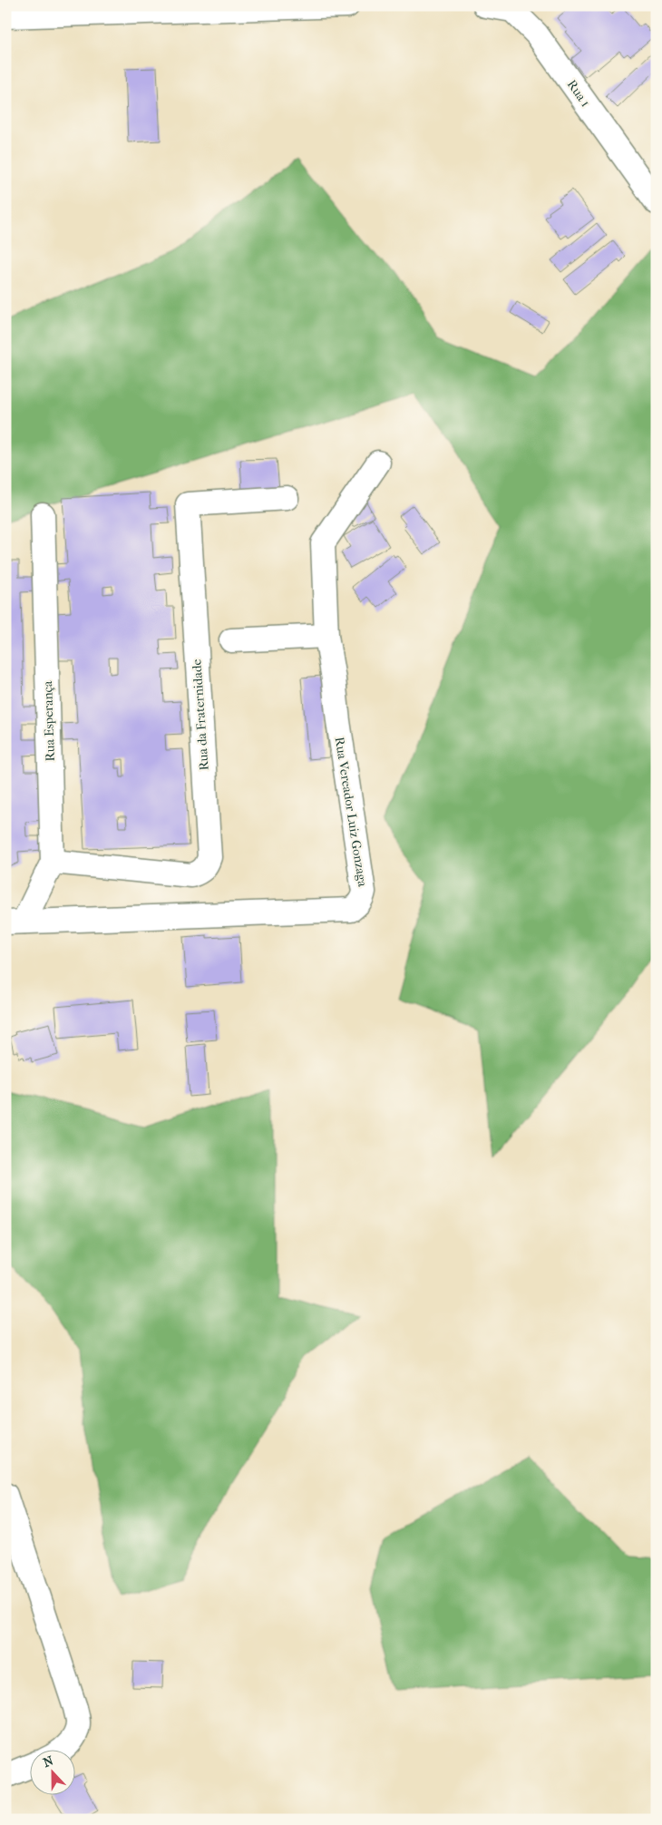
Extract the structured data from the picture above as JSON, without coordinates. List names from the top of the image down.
{
  "streets": {
    "street": [
      "Rua 1",
      "Rua da Fraternidade",
      "Rua Esperança",
      "Rua Vereador Luiz Gonzaga"
    ]
  },
  "crossings": [
    ["Rua da Fraternidade", "Rua Esperança"],
    ["Rua Esperança", "Rua Vereador Luiz Gonzaga"]
  ],
  "north": "top"
}
